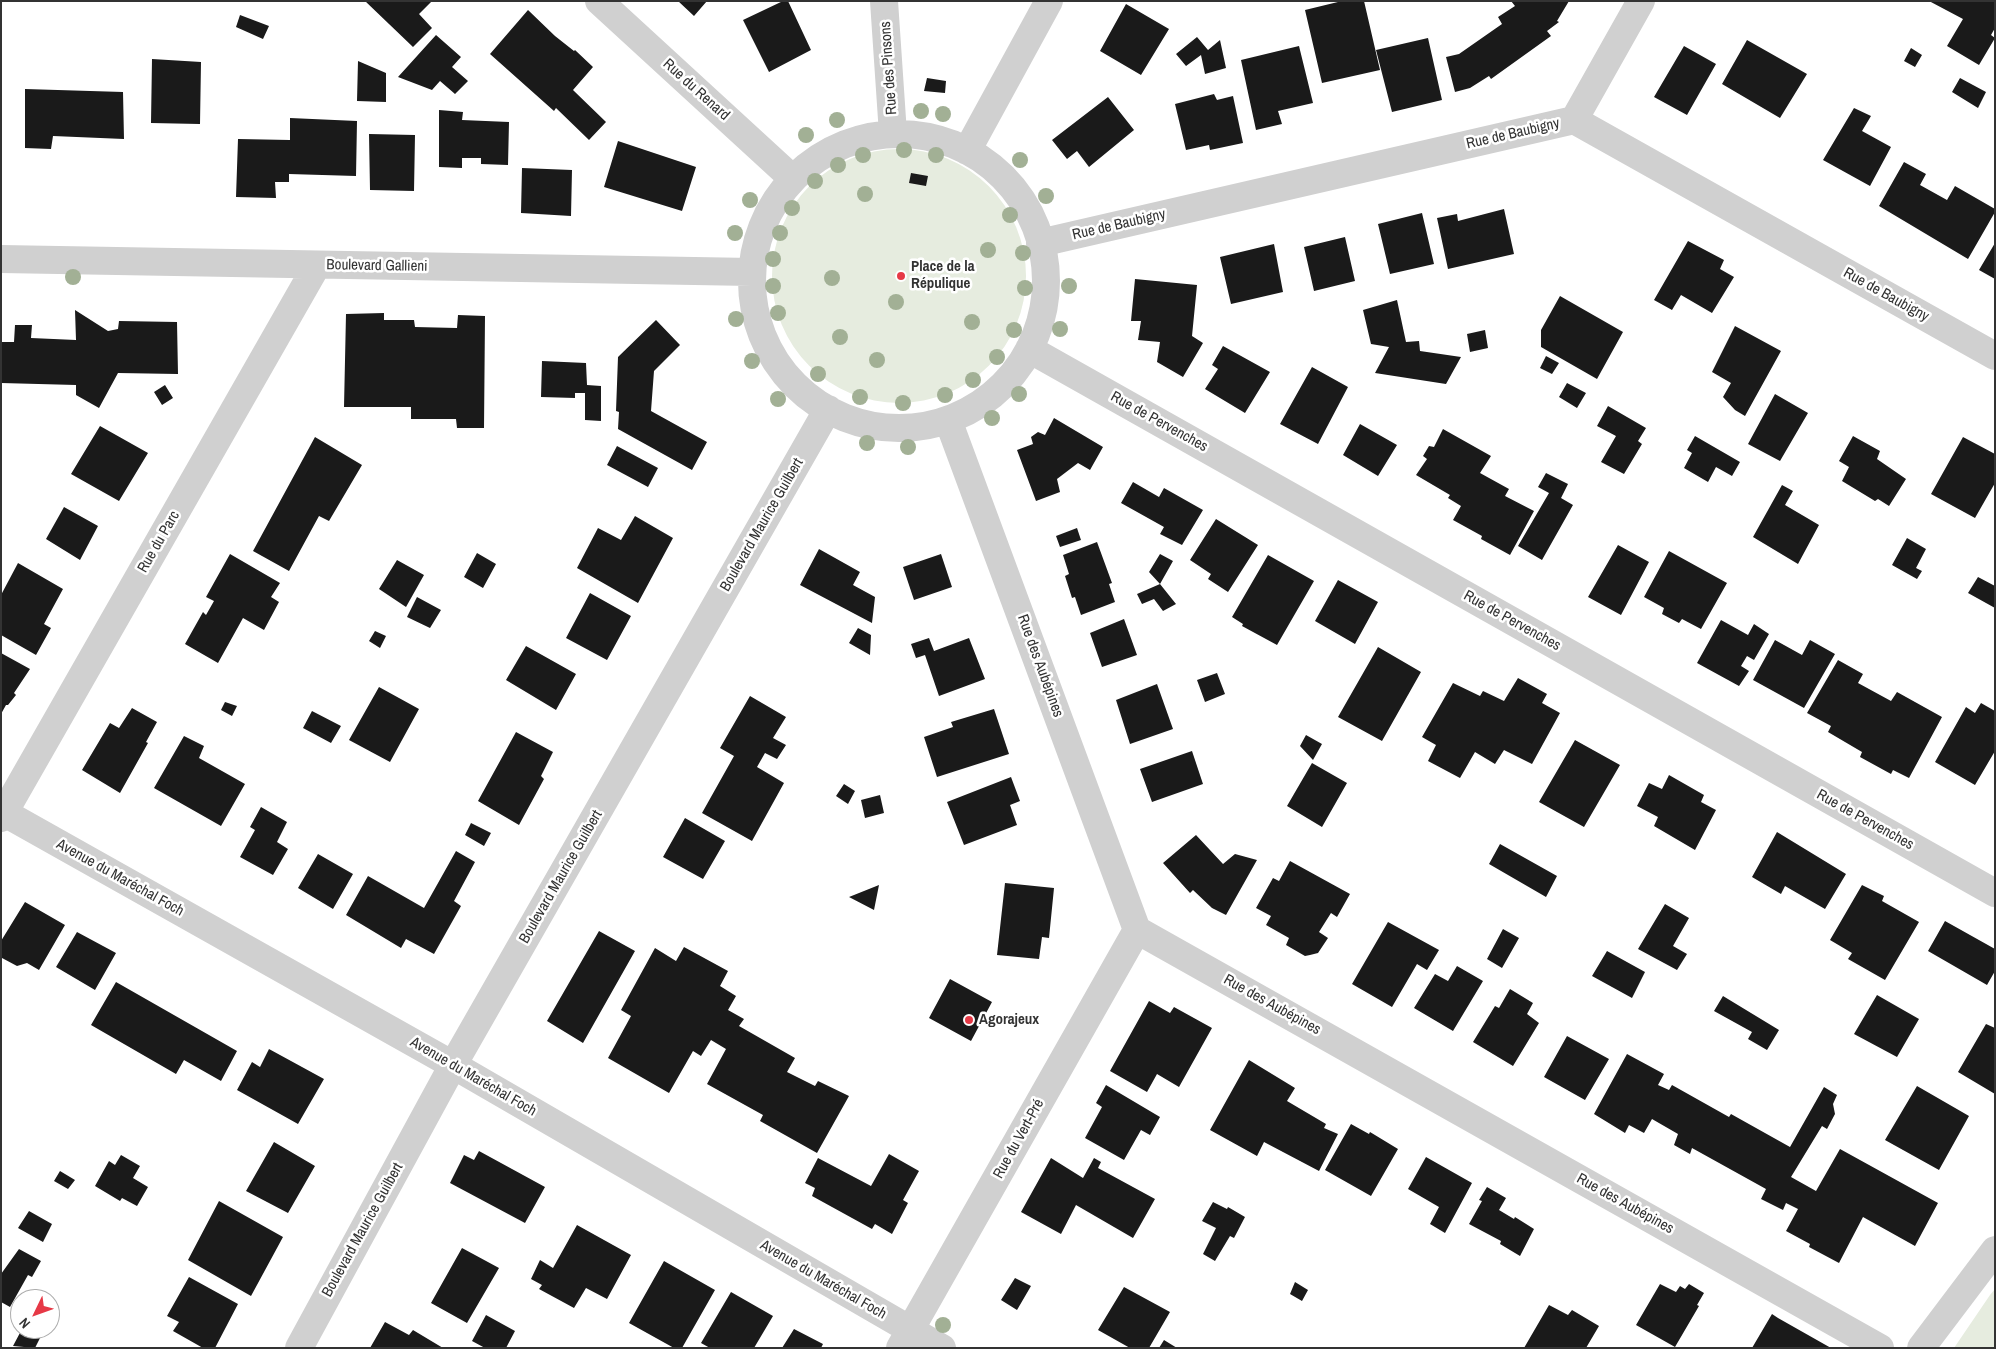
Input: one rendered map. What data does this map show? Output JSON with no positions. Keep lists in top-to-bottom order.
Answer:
{
  "streets": {
    "street": [
      "Rue des Pinsons",
      "Rue du Renard",
      "Rue de Baubigny",
      "Boulevard Gallieni",
      "Rue de Pervenches",
      "Boulevard Maurice Guilbert",
      "Rue du Parc",
      "Rue des Aubépines",
      "Avenue du Maréchal Foch",
      "Rue du Vert-Pré"
    ]
  },
  "crossings": [
    ["Boulevard Gallieni", "Rue du Parc"],
    ["Boulevard Maurice Guilbert", "Avenue du Maréchal Foch"],
    ["Rue du Parc", "Avenue du Maréchal Foch"],
    ["Rue des Aubépines", "Rue du Vert-Pré"],
    ["Avenue du Maréchal Foch", "Rue du Vert-Pré"]
  ],
  "places": ["Place de la Répulique", "Agorajeux"],
  "north": "bottom left"
}
